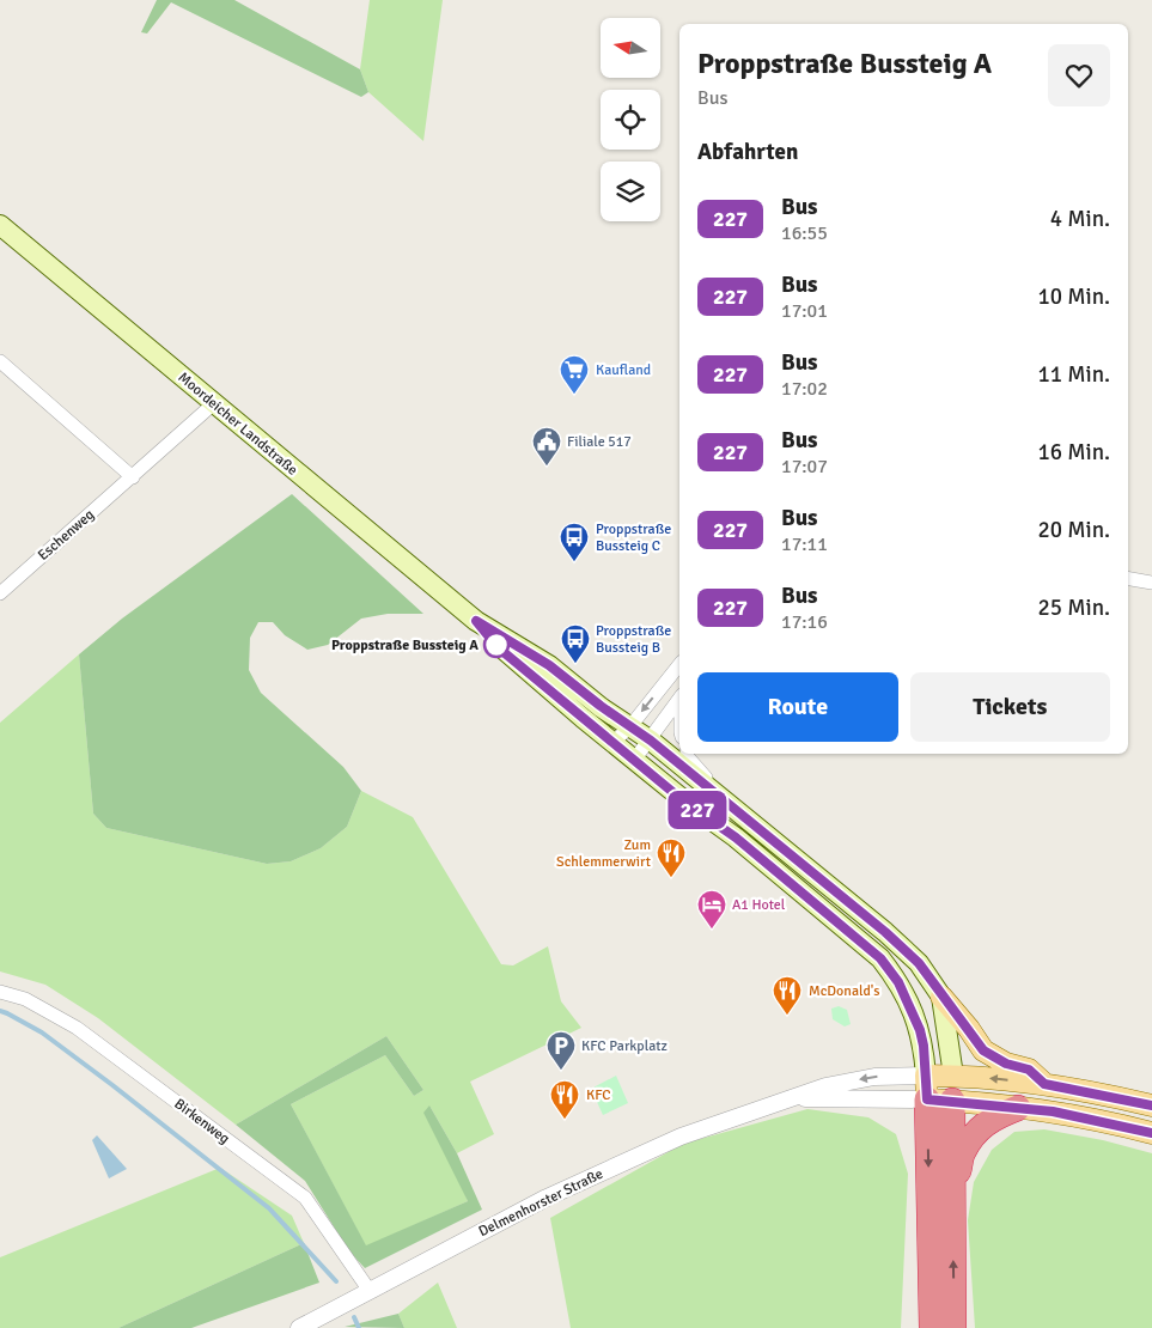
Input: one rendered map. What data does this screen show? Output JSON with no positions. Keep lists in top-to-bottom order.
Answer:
{
  "streets": {
    "main road": ["Moordeicher Landstraße", "Delmenhorster Straße"],
    "street": ["Eschenweg", "Birkenweg"]
  },
  "crossings": [
    ["Moordeicher Landstraße", "Eschenweg"],
    ["Moordeicher Landstraße", "Delmenhorster Straße"],
    ["Birkenweg", "Delmenhorster Straße"]
  ],
  "places": {
    "supermarket": ["Kaufland"],
    "public building": ["Filiale 517"],
    "bus stop": ["Proppstraße Bussteig C", "Proppstraße Bussteig B"],
    "other": ["Proppstraße Bussteig A"],
    "restaurant": ["Zum Schlemmerwirt", "McDonald's", "KFC"],
    "hotel": ["A1 Hotel"],
    "parking": ["KFC Parkplatz"]
  },
  "lines": ["bus line 227"],
  "north": "left",
  "page": {
    "on_map": "227",
    "heading": [
      ["Proppstraße Bussteig A", "Bus"],
      "Abfahrten"
    ],
    "list": [
      {
        "mark": "227",
        "name": "Bus",
        "note": "16:55",
        "value": "4 Min."
      },
      {
        "mark": "227",
        "name": "Bus",
        "note": "17:01",
        "value": "10 Min."
      },
      {
        "mark": "227",
        "name": "Bus",
        "note": "17:02",
        "value": "11 Min."
      },
      {
        "mark": "227",
        "name": "Bus",
        "note": "17:07",
        "value": "16 Min."
      },
      {
        "mark": "227",
        "name": "Bus",
        "note": "17:11",
        "value": "20 Min."
      },
      {
        "mark": "227",
        "name": "Bus",
        "note": "17:16",
        "value": "25 Min."
      }
    ],
    "buttons": ["Route", "Tickets"]
  }
}
